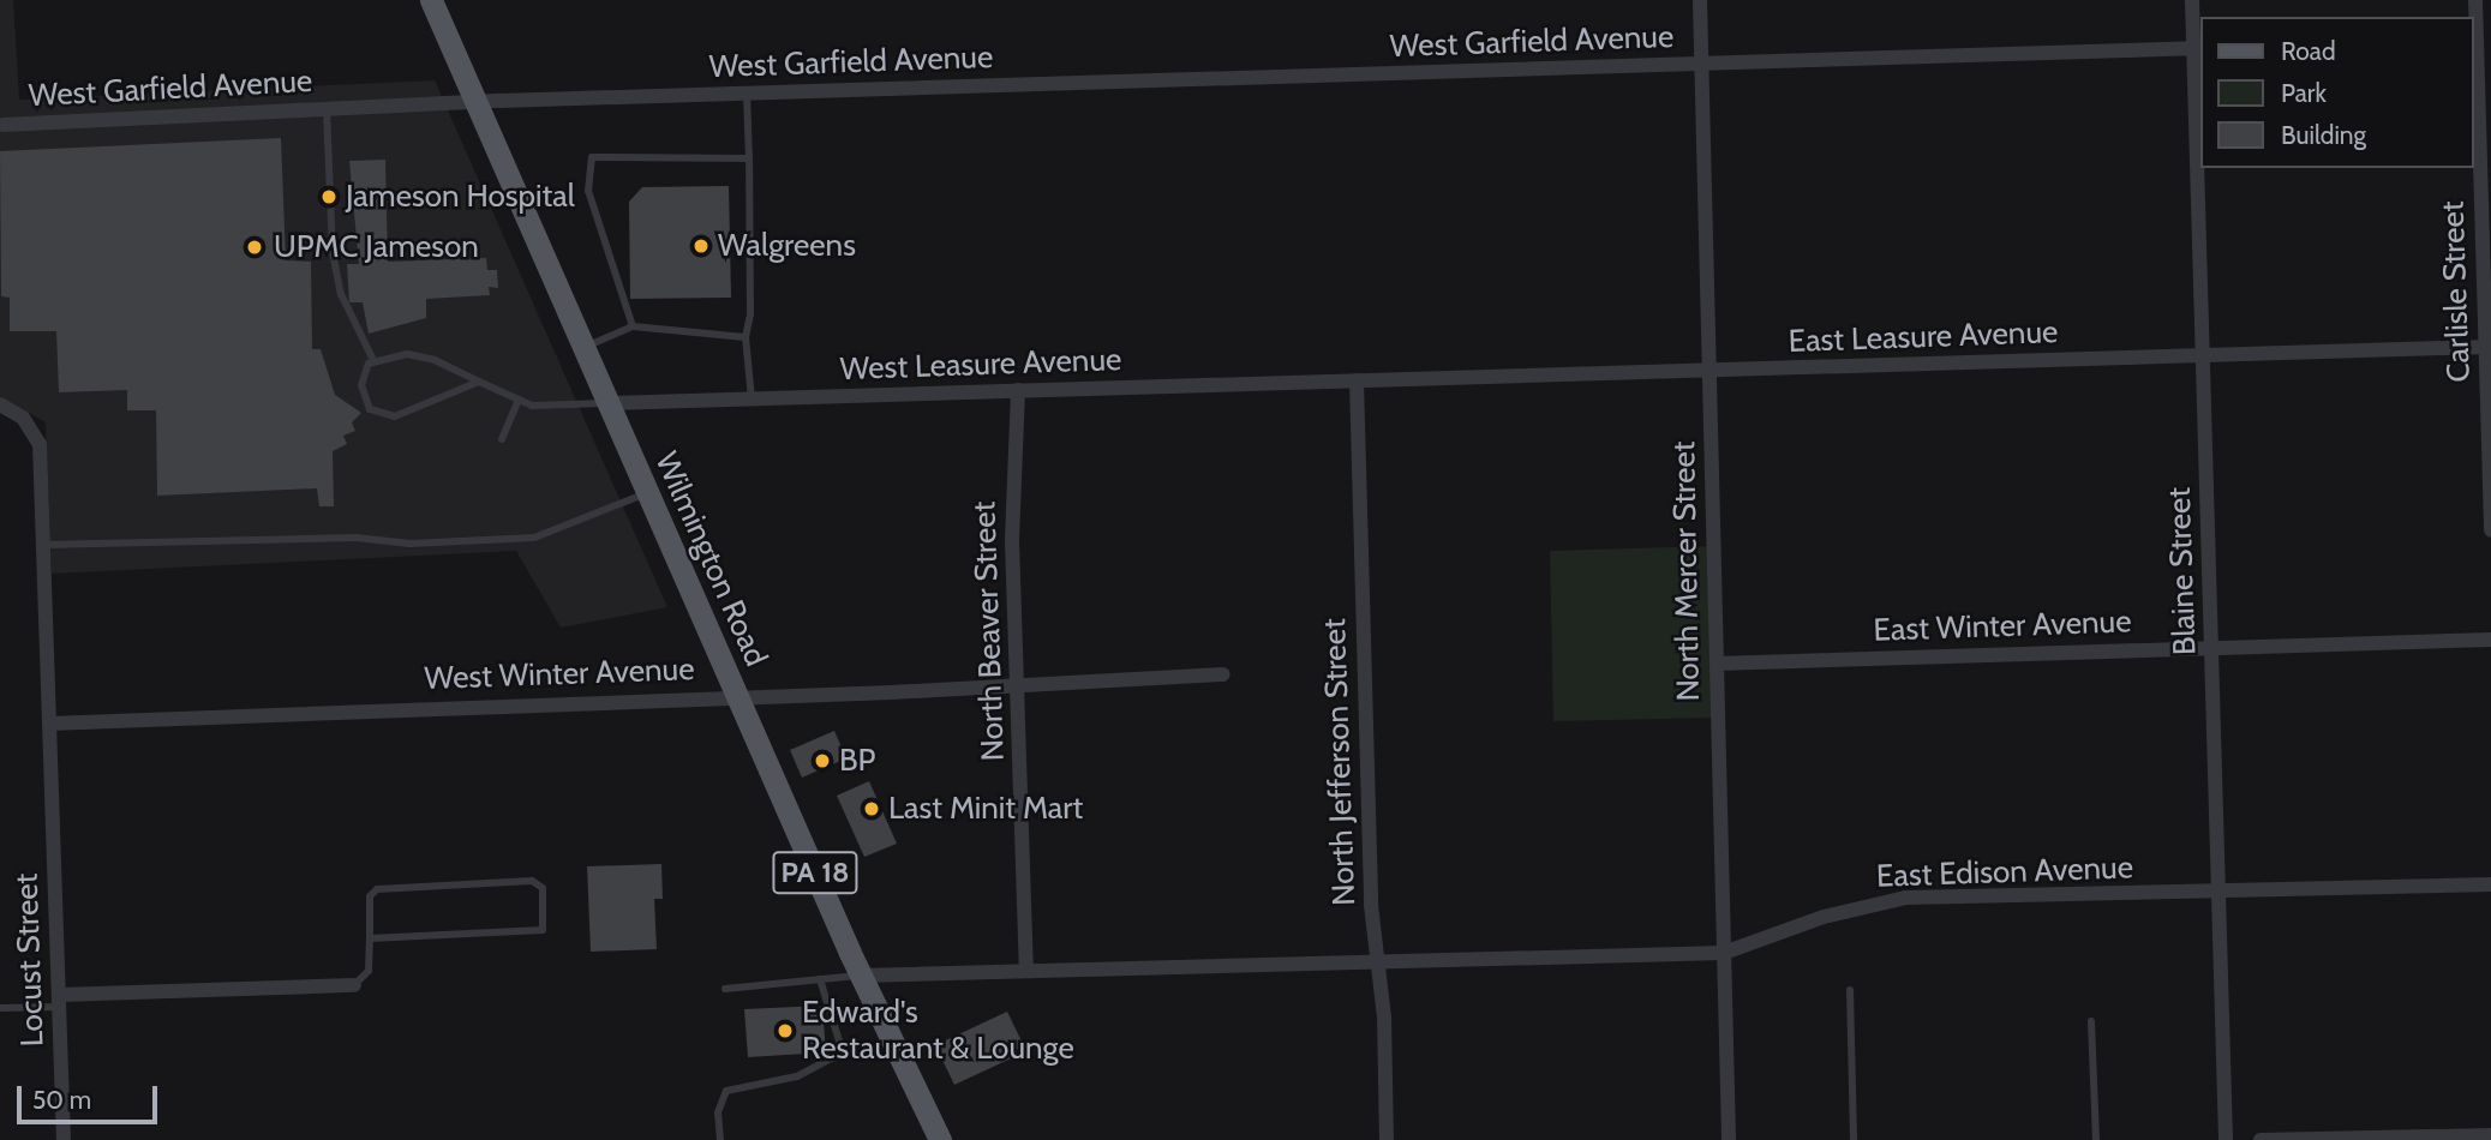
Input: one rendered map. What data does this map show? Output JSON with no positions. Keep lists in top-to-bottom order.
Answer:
{
  "streets": {
    "main road": ["Wilmington Road", "PA 18"],
    "street": [
      "West Garfield Avenue",
      "Carlisle Street",
      "East Leasure Avenue",
      "West Leasure Avenue",
      "North Mercer Street",
      "Blaine Street",
      "East Winter Avenue",
      "North Beaver Street",
      "West Winter Avenue",
      "North Jefferson Street",
      "East Edison Avenue",
      "Locust Street"
    ]
  },
  "crossings": [
    ["West Garfield Avenue", "Wilmington Road"],
    ["West Garfield Avenue", "North Mercer Street"],
    ["West Garfield Avenue", "Blaine Street"],
    ["Carlisle Street", "East Leasure Avenue"],
    ["East Leasure Avenue", "West Leasure Avenue"],
    ["East Leasure Avenue", "North Mercer Street"],
    ["East Leasure Avenue", "Blaine Street"],
    ["East Leasure Avenue", "North Jefferson Street"],
    ["West Leasure Avenue", "Wilmington Road"],
    ["West Leasure Avenue", "North Beaver Street"],
    ["West Leasure Avenue", "North Jefferson Street"],
    ["Wilmington Road", "West Winter Avenue"],
    ["Wilmington Road", "East Edison Avenue"],
    ["North Mercer Street", "East Winter Avenue"],
    ["North Mercer Street", "East Edison Avenue"],
    ["Blaine Street", "East Winter Avenue"],
    ["Blaine Street", "East Edison Avenue"],
    ["North Beaver Street", "West Winter Avenue"],
    ["North Beaver Street", "East Edison Avenue"],
    ["West Winter Avenue", "Locust Street"],
    ["North Jefferson Street", "East Edison Avenue"]
  ],
  "places": [
    "Jameson Hospital",
    "Walgreens",
    "UPMC Jameson",
    "BP",
    "Last Minit Mart",
    "Edward's Restaurant & Lounge"
  ],
  "legend": ["Road", "Park", "Building"],
  "scale_bar": "50 m"
}
